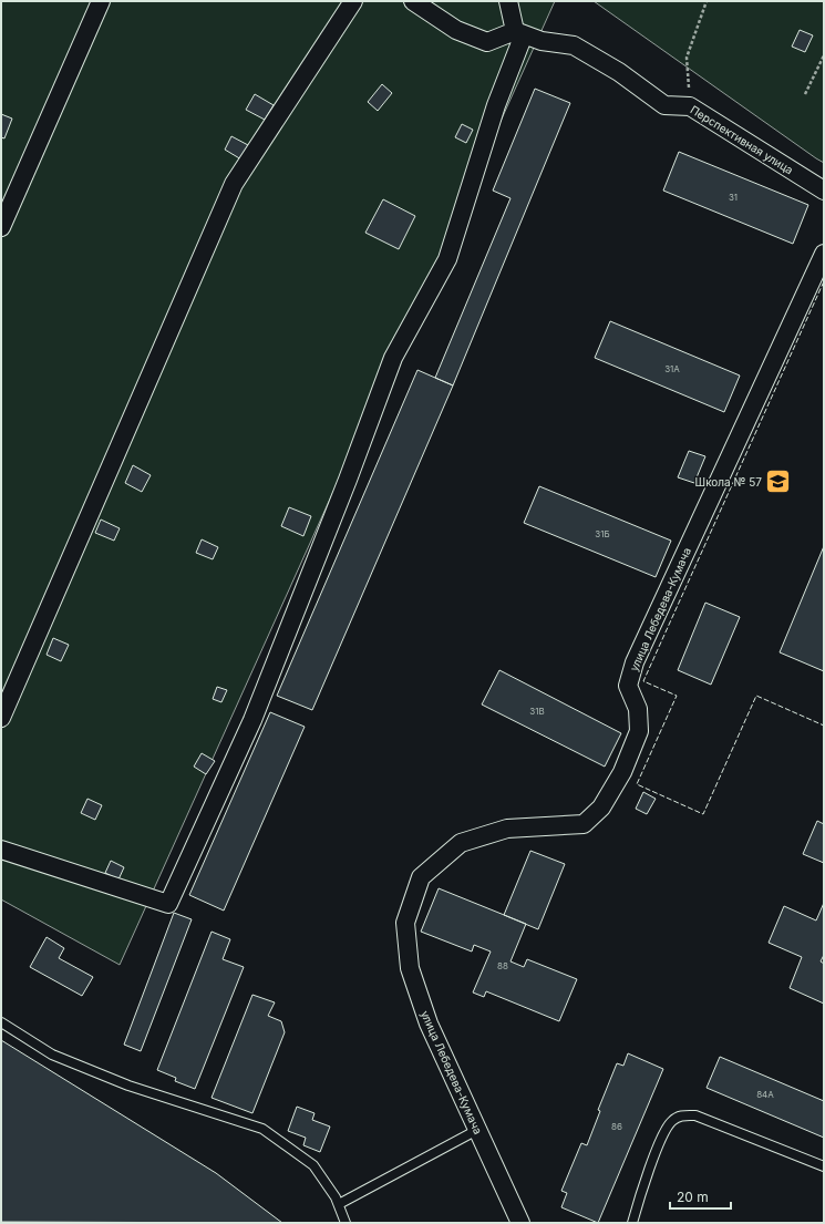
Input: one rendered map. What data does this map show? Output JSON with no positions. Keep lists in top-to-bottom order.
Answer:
{
  "streets": {
    "street": ["Перспективная улица", "улица Лебедева-Кумача"]
  },
  "places": {
    "school or university": ["Школа № 57"]
  },
  "house_numbers": [
    "31",
    "31А",
    "31Б",
    "31В",
    "88",
    "84А",
    "86"
  ],
  "scale_bar": "20 m"
}
